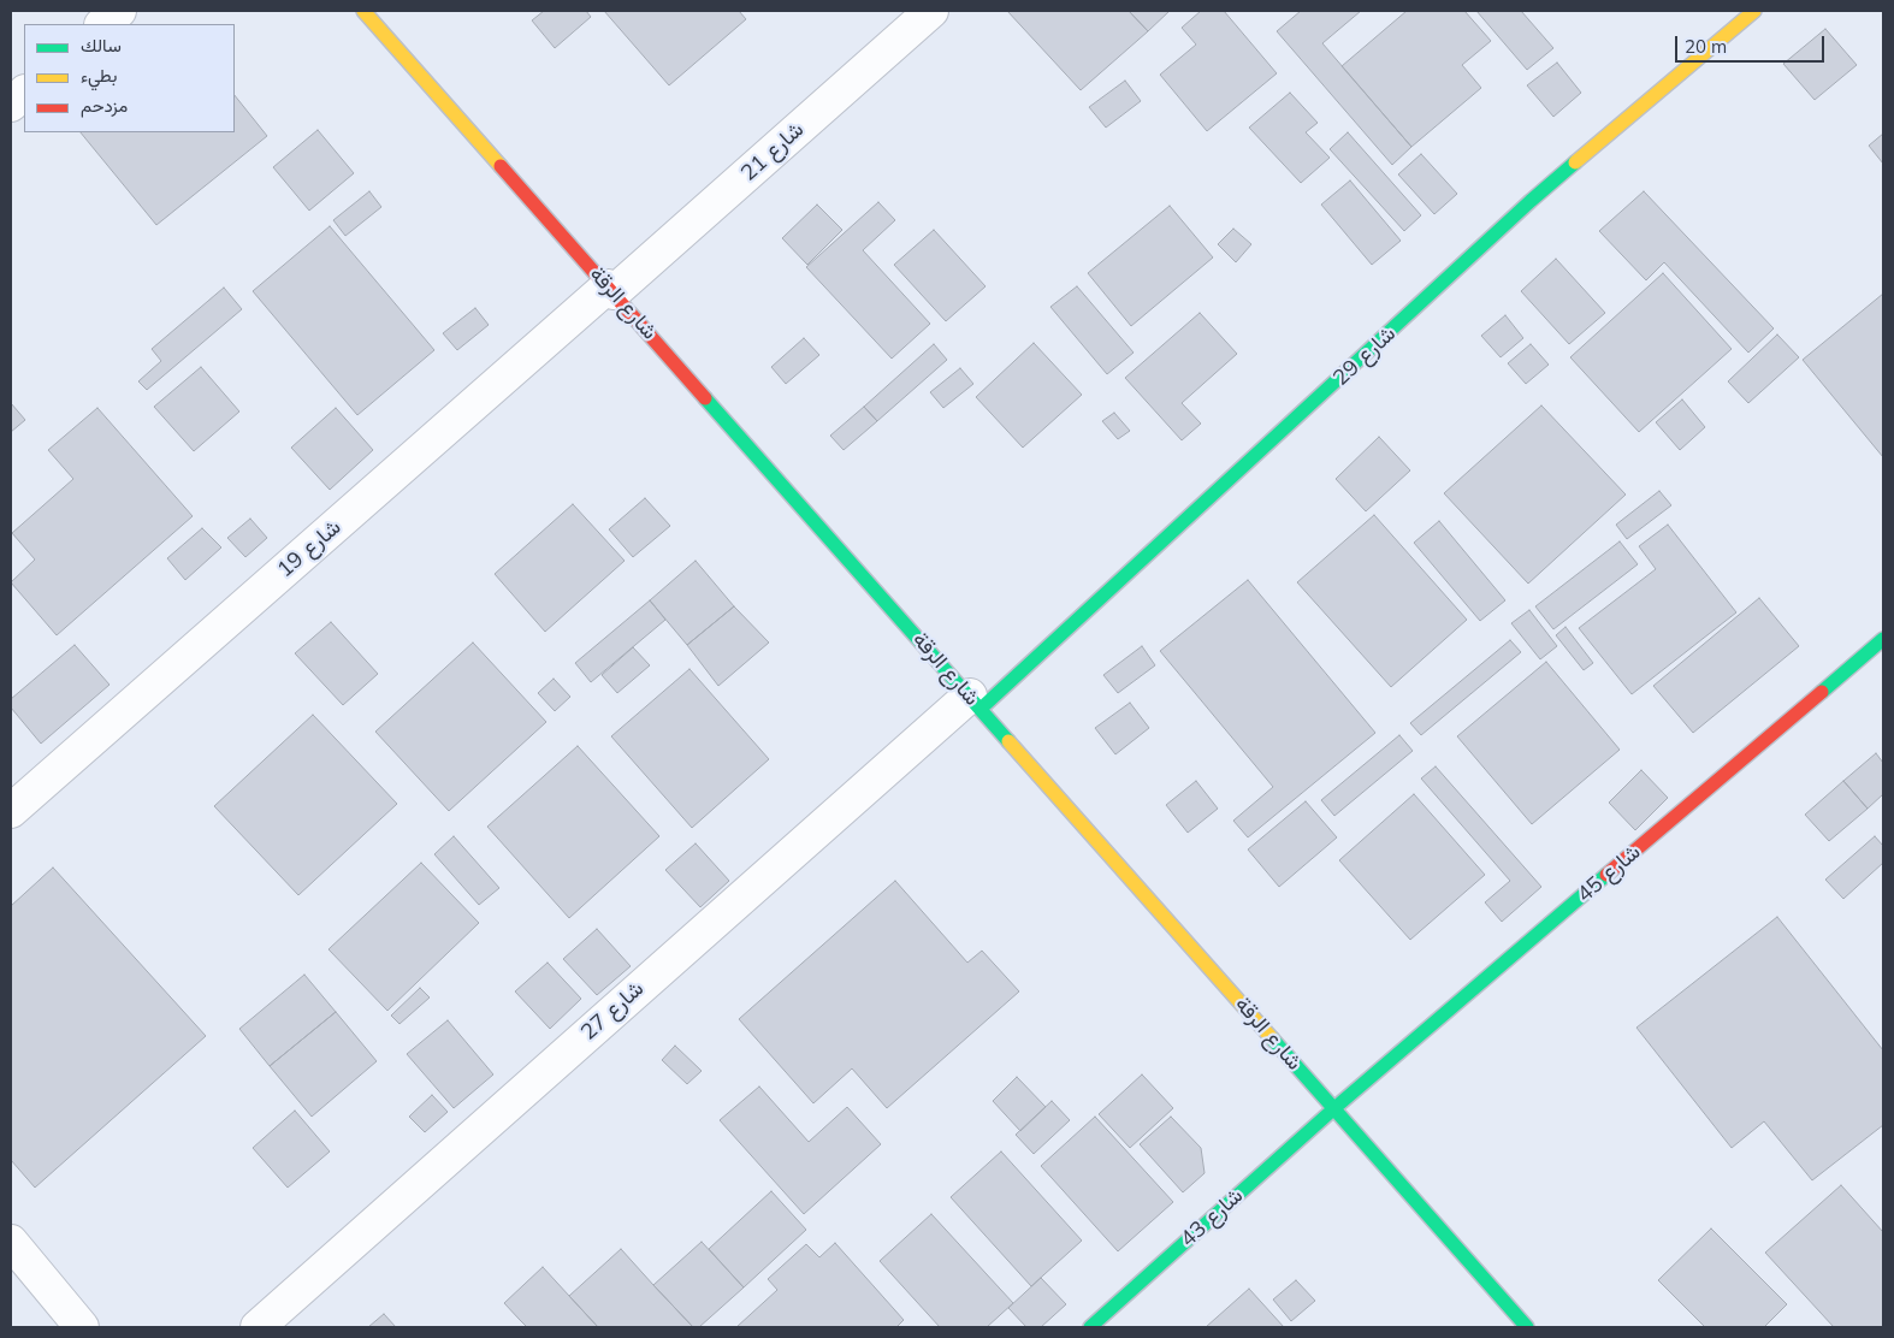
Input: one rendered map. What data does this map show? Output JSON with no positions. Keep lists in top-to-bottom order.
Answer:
{
  "streets": {
    "street": [
      "شارع 21",
      "شارع الرقة",
      "شارع 29",
      "شارع 19",
      "شارع 45",
      "شارع 27",
      "شارع 43"
    ]
  },
  "crossings": [
    ["شارع 21", "شارع الرقة"],
    ["شارع 21", "شارع 19"],
    ["شارع الرقة", "شارع 29"],
    ["شارع الرقة", "شارع 19"],
    ["شارع الرقة", "شارع 45"],
    ["شارع الرقة", "شارع 27"],
    ["شارع الرقة", "شارع 43"],
    ["شارع 29", "شارع 27"],
    ["شارع 45", "شارع 43"]
  ],
  "legend": ["سالك", "بطيء", "مزدحم"],
  "scale_bar": "20 m"
}
